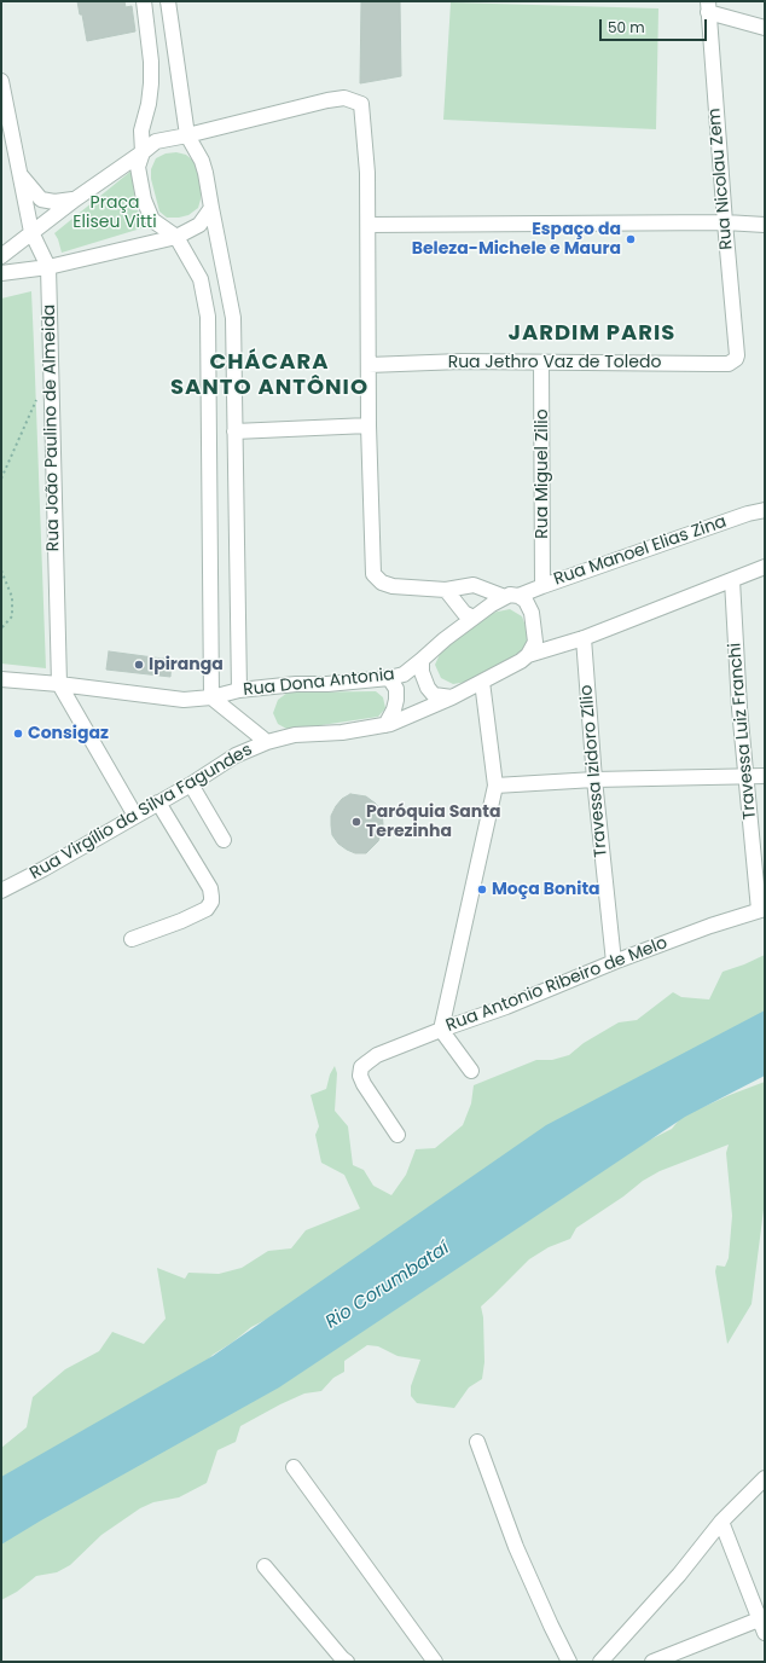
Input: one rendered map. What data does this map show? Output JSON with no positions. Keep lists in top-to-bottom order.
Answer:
{
  "streets": {
    "street": [
      "Rua Nicolau Zem",
      "Rua Jethro Vaz de Toledo",
      "Rua João Paulino de Almeida",
      "Rua Miguel Zilio",
      "Rua Manoel Elias Zina",
      "Rua Dona Antonia",
      "Travessa Luiz Franchi",
      "Travessa Izidoro Zílio",
      "Rua Virgílio da Silva Fagundes",
      "Rua Antonio Ribeiro de Melo"
    ]
  },
  "crossings": [
    ["Rua Nicolau Zem", "Rua Jethro Vaz de Toledo"],
    ["Rua Jethro Vaz de Toledo", "Rua Miguel Zilio"],
    ["Rua João Paulino de Almeida", "Rua Dona Antonia"],
    ["Rua Miguel Zilio", "Rua Manoel Elias Zina"],
    ["Rua Manoel Elias Zina", "Rua Dona Antonia"],
    ["Travessa Luiz Franchi", "Rua Antonio Ribeiro de Melo"],
    ["Travessa Izidoro Zílio", "Rua Antonio Ribeiro de Melo"]
  ],
  "districts": ["JARDIM PARIS", "CHÁCARA SANTO ANTÔNIO"],
  "water": ["Rio Corumbataí"],
  "parks": ["Praça Eliseu Vitti"],
  "places": [
    "Espaço da Beleza-Michele e Maura",
    "Ipiranga",
    "Consigaz",
    "Paróquia Santa Terezinha",
    "Moça Bonita"
  ],
  "scale_bar": "50 m"
}
